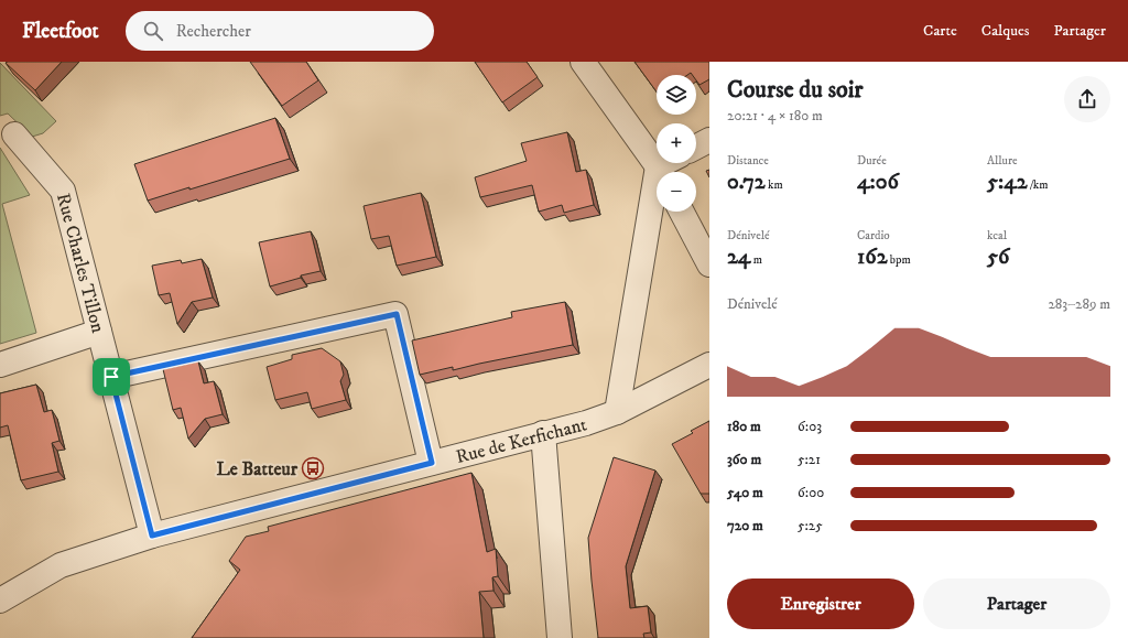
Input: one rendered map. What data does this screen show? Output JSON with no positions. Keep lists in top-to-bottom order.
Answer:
{
  "streets": {
    "street": ["Rue Charles Tillon", "Rue de Kerfichant"]
  },
  "crossings": [
    ["Rue Charles Tillon", "Rue de Kerfichant"]
  ],
  "places": {
    "bus stop": ["Le Batteur"]
  },
  "page": {
    "header": "Fleetfoot",
    "search": "Rechercher",
    "nav": ["Carte", "Calques", "Partager"],
    "heading": ["Course du soir", "20:21 · 4 × 180 m"],
    "map_buttons": ["+", "−"],
    "stats": [
      ["Distance", "0.72 km"],
      ["Durée", "4:06"],
      ["Allure", "5:42 /km"],
      ["Dénivelé", "24 m"],
      ["Cardio", "162 bpm"],
      ["kcal", "56"]
    ],
    "chart": ["Dénivelé", "283–289 m"],
    "list": [
      {
        "name": "180 m",
        "note": "6:03"
      },
      {
        "name": "360 m",
        "note": "5:21"
      },
      {
        "name": "540 m",
        "note": "6:00"
      },
      {
        "name": "720 m",
        "note": "5:25"
      }
    ],
    "buttons": ["Enregistrer", "Partager"]
  }
}
